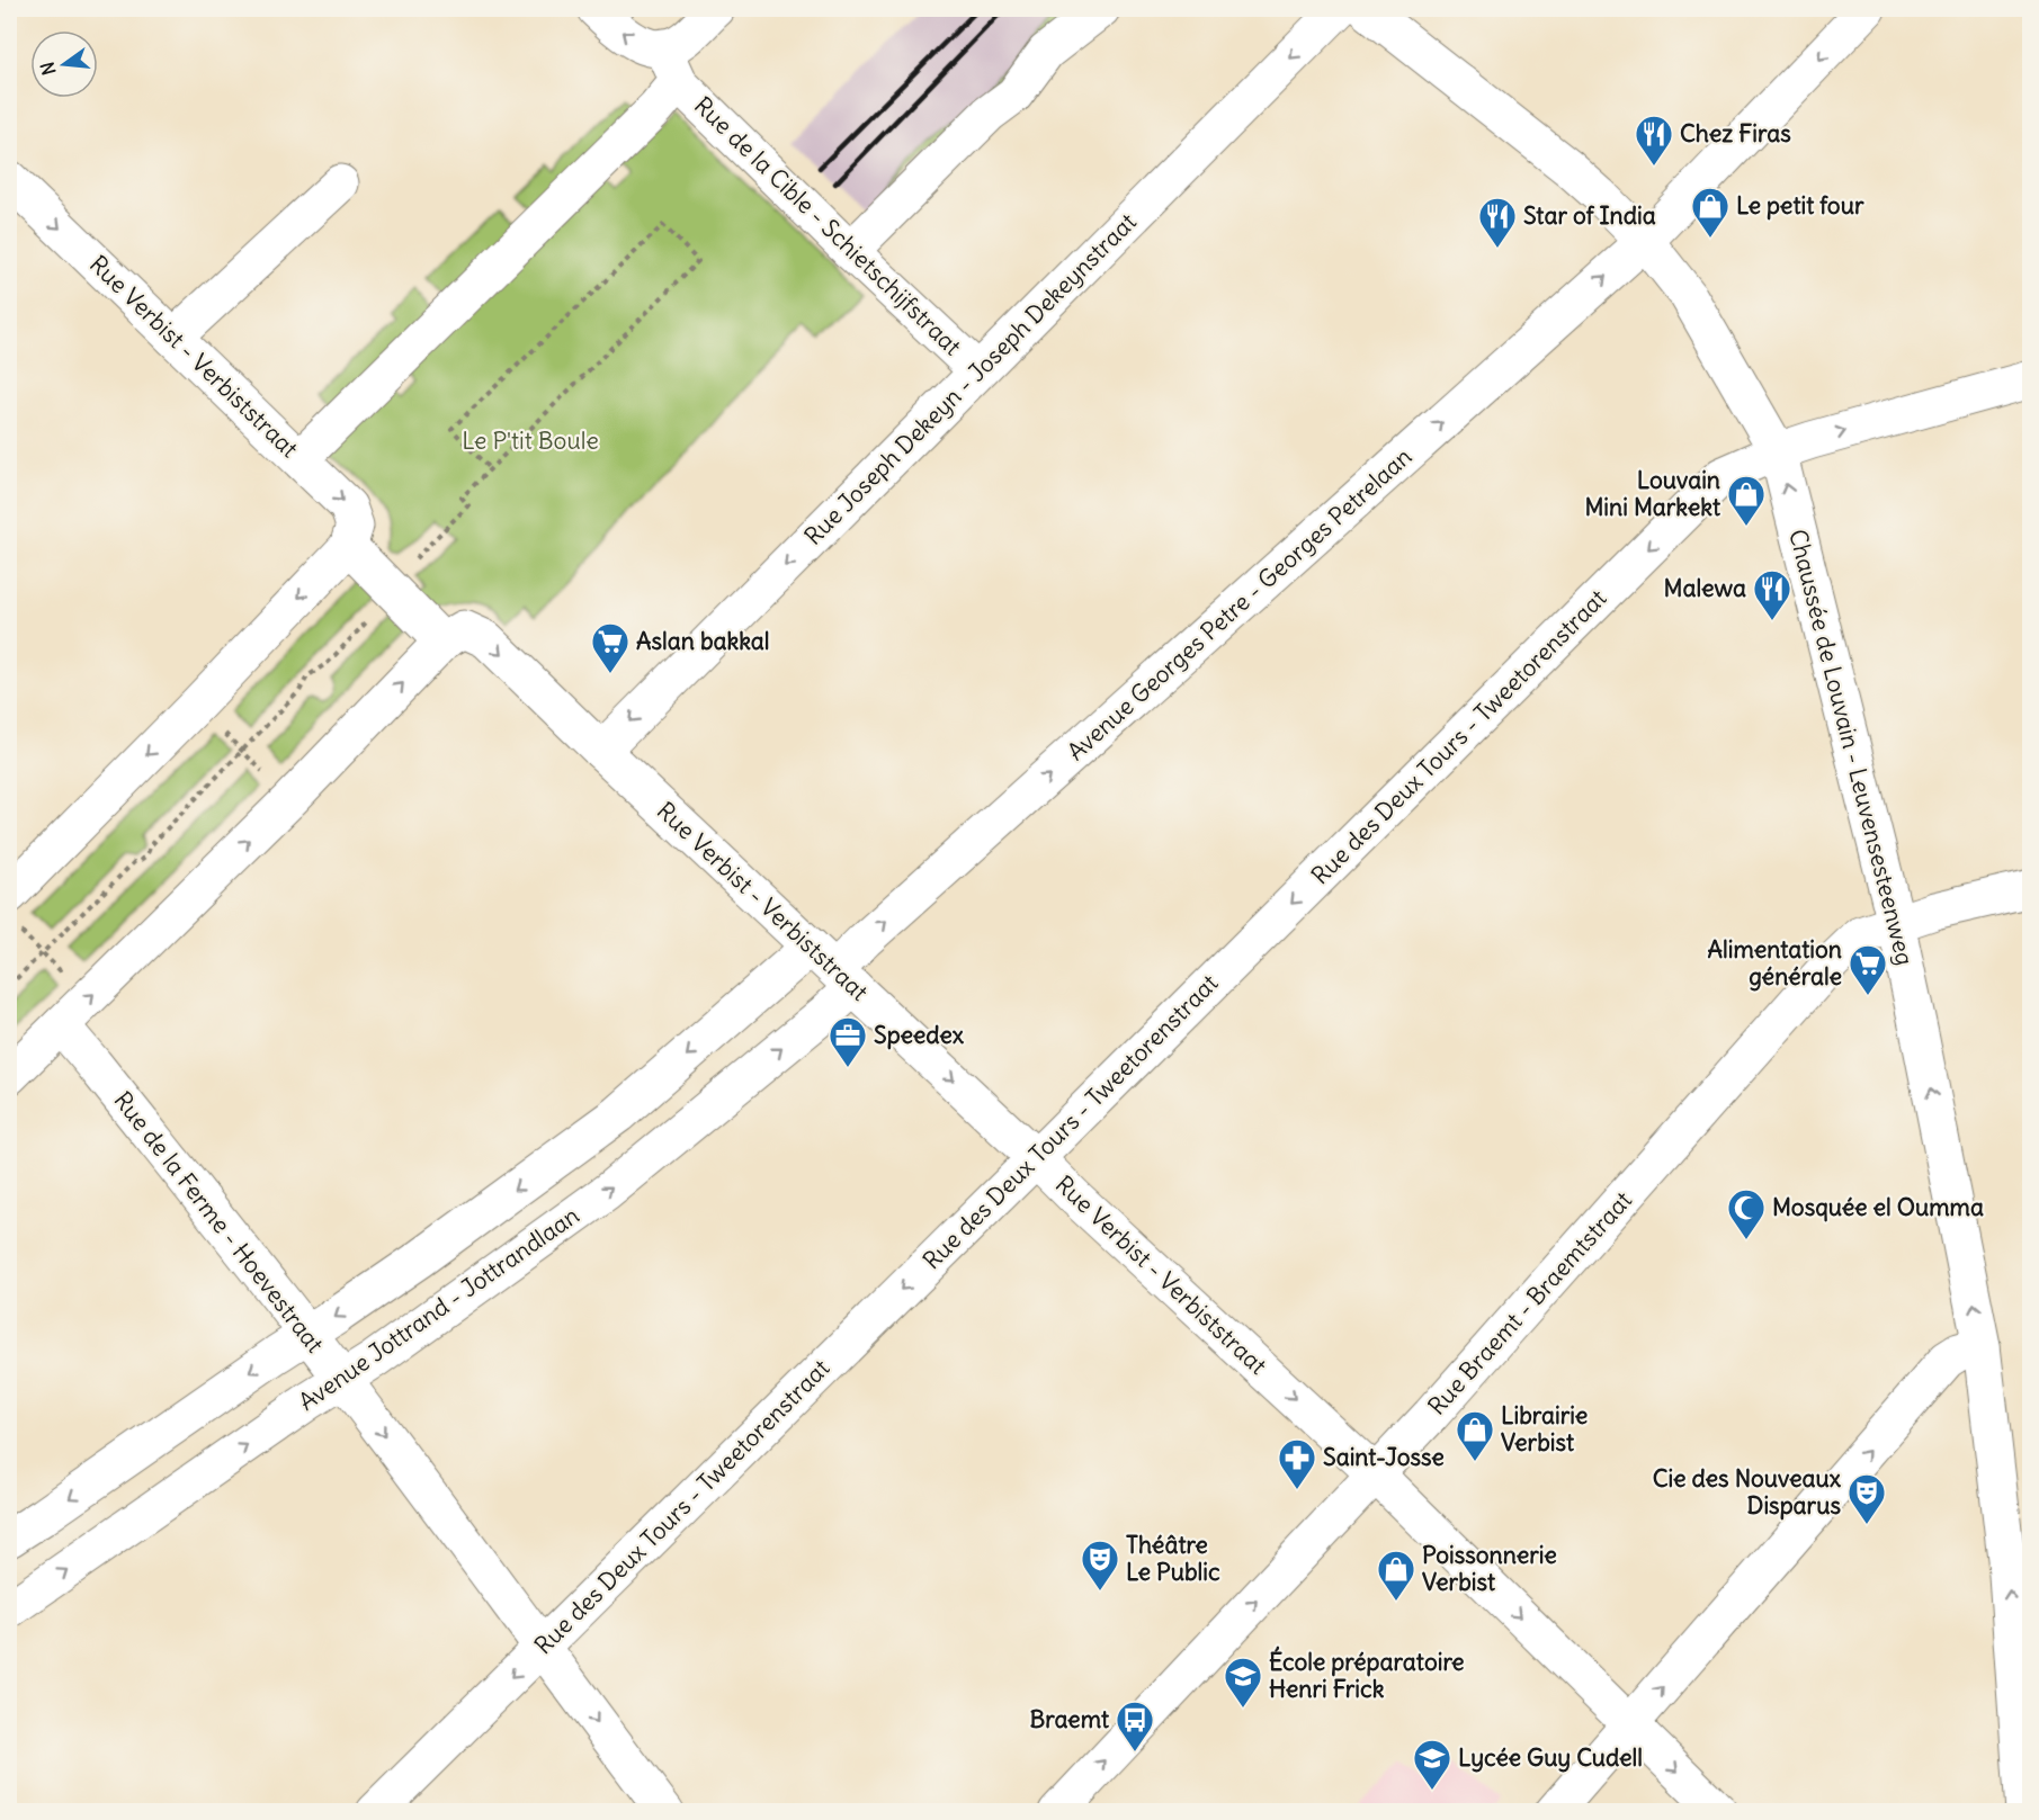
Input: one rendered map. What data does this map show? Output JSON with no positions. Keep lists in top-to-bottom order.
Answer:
{
  "streets": {
    "street": [
      "Rue de la Cible - Schietschijfstraat",
      "Rue Verbist - Verbiststraat",
      "Rue Joseph Dekeyn - Joseph Dekeynstraat",
      "Avenue Georges Petre - Georges Petrelaan",
      "Rue des Deux Tours - Tweetorenstraat",
      "Chaussée de Louvain - Leuvensesteenweg",
      "Rue de la Ferme - Hoevestraat",
      "Rue Braemt - Braemtstraat",
      "Avenue Jottrand - Jottrandlaan"
    ]
  },
  "crossings": [
    ["Rue de la Cible - Schietschijfstraat", "Rue Joseph Dekeyn - Joseph Dekeynstraat"],
    ["Rue Verbist - Verbiststraat", "Rue Joseph Dekeyn - Joseph Dekeynstraat"],
    ["Rue Verbist - Verbiststraat", "Avenue Georges Petre - Georges Petrelaan"],
    ["Rue Verbist - Verbiststraat", "Rue des Deux Tours - Tweetorenstraat"],
    ["Rue Verbist - Verbiststraat", "Rue Braemt - Braemtstraat"],
    ["Rue Verbist - Verbiststraat", "Avenue Jottrand - Jottrandlaan"],
    ["Avenue Georges Petre - Georges Petrelaan", "Chaussée de Louvain - Leuvensesteenweg"],
    ["Avenue Georges Petre - Georges Petrelaan", "Avenue Jottrand - Jottrandlaan"],
    ["Rue des Deux Tours - Tweetorenstraat", "Chaussée de Louvain - Leuvensesteenweg"],
    ["Rue des Deux Tours - Tweetorenstraat", "Rue de la Ferme - Hoevestraat"],
    ["Chaussée de Louvain - Leuvensesteenweg", "Rue Braemt - Braemtstraat"],
    ["Rue de la Ferme - Hoevestraat", "Avenue Jottrand - Jottrandlaan"]
  ],
  "one_way": ["Rue Verbist - Verbiststraat", "Chaussée de Louvain - Leuvensesteenweg", "Rue de la Ferme - Hoevestraat"],
  "parks": ["Le P'tit Boule"],
  "places": {
    "restaurant": ["Chez Firas", "Star of India", "Malewa"],
    "shop": [
      "Le petit four",
      "Louvain Mini Markekt",
      "Librairie Verbist",
      "Poissonnerie Verbist"
    ],
    "supermarket": ["Aslan bakkal", "Alimentation générale"],
    "office": ["Speedex"],
    "mosque": ["Mosquée el Oumma"],
    "pharmacy": ["Saint-Josse"],
    "theatre": ["Cie des Nouveaux Disparus", "Théâtre Le Public"],
    "school or university": ["École préparatoire Henri Frick", "Lycée Guy Cudell"],
    "bus stop": ["Braemt"]
  },
  "north": "left"
}
